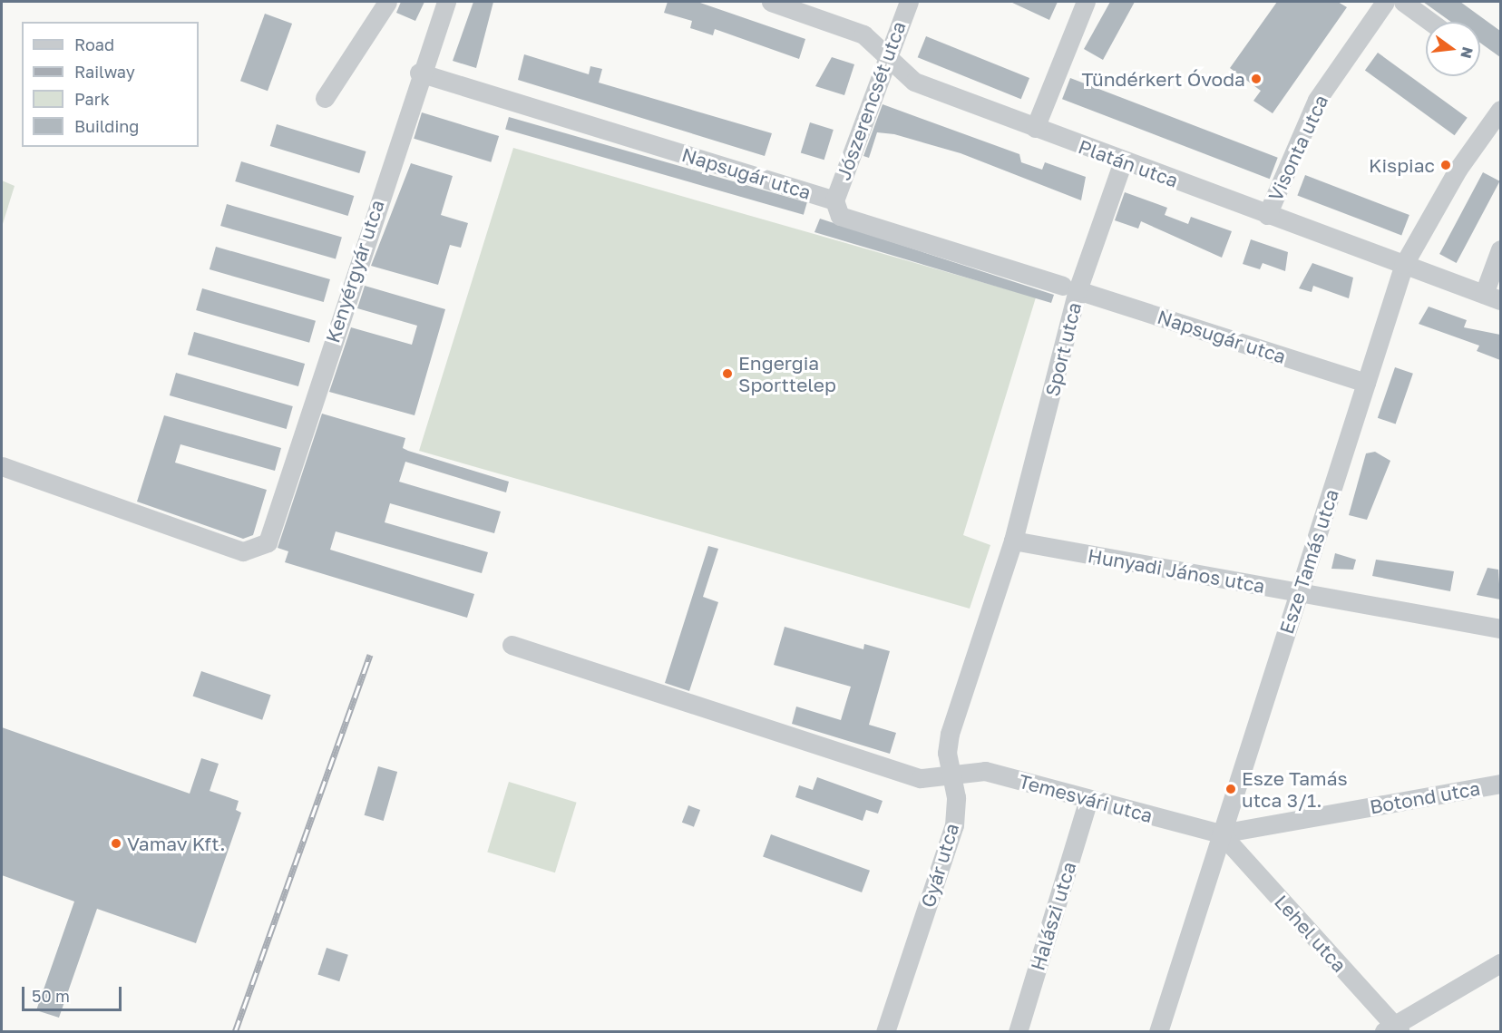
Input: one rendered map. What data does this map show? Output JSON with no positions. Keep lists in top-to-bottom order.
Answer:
{
  "streets": {
    "street": [
      "Jószerencsét utca",
      "Visonta utca",
      "Platán utca",
      "Napsugár utca",
      "Kenyérgyár utca",
      "Sport utca",
      "Esze Tamás utca",
      "Hunyadi János utca",
      "Botond utca",
      "Temesvári utca",
      "Gyár utca",
      "Halászi utca",
      "Lehel utca"
    ]
  },
  "crossings": [
    ["Jószerencsét utca", "Platán utca"],
    ["Jószerencsét utca", "Napsugár utca"],
    ["Visonta utca", "Platán utca"],
    ["Platán utca", "Sport utca"],
    ["Platán utca", "Esze Tamás utca"],
    ["Napsugár utca", "Kenyérgyár utca"],
    ["Napsugár utca", "Sport utca"],
    ["Napsugár utca", "Esze Tamás utca"],
    ["Sport utca", "Hunyadi János utca"],
    ["Sport utca", "Gyár utca"],
    ["Esze Tamás utca", "Hunyadi János utca"],
    ["Esze Tamás utca", "Botond utca"],
    ["Esze Tamás utca", "Temesvári utca"],
    ["Esze Tamás utca", "Lehel utca"],
    ["Hunyadi János utca", "Gyár utca"],
    ["Botond utca", "Temesvári utca"],
    ["Botond utca", "Lehel utca"],
    ["Temesvári utca", "Gyár utca"],
    ["Temesvári utca", "Halászi utca"],
    ["Temesvári utca", "Lehel utca"]
  ],
  "places": [
    "Tündérkert Óvoda",
    "Kispiac",
    "Engergia Sporttelep",
    "Esze Tamás utca 3/1.",
    "Vamav Kft."
  ],
  "legend": [
    "Road",
    "Railway",
    "Park",
    "Building"
  ],
  "scale_bar": "50 m",
  "north": "right"
}
